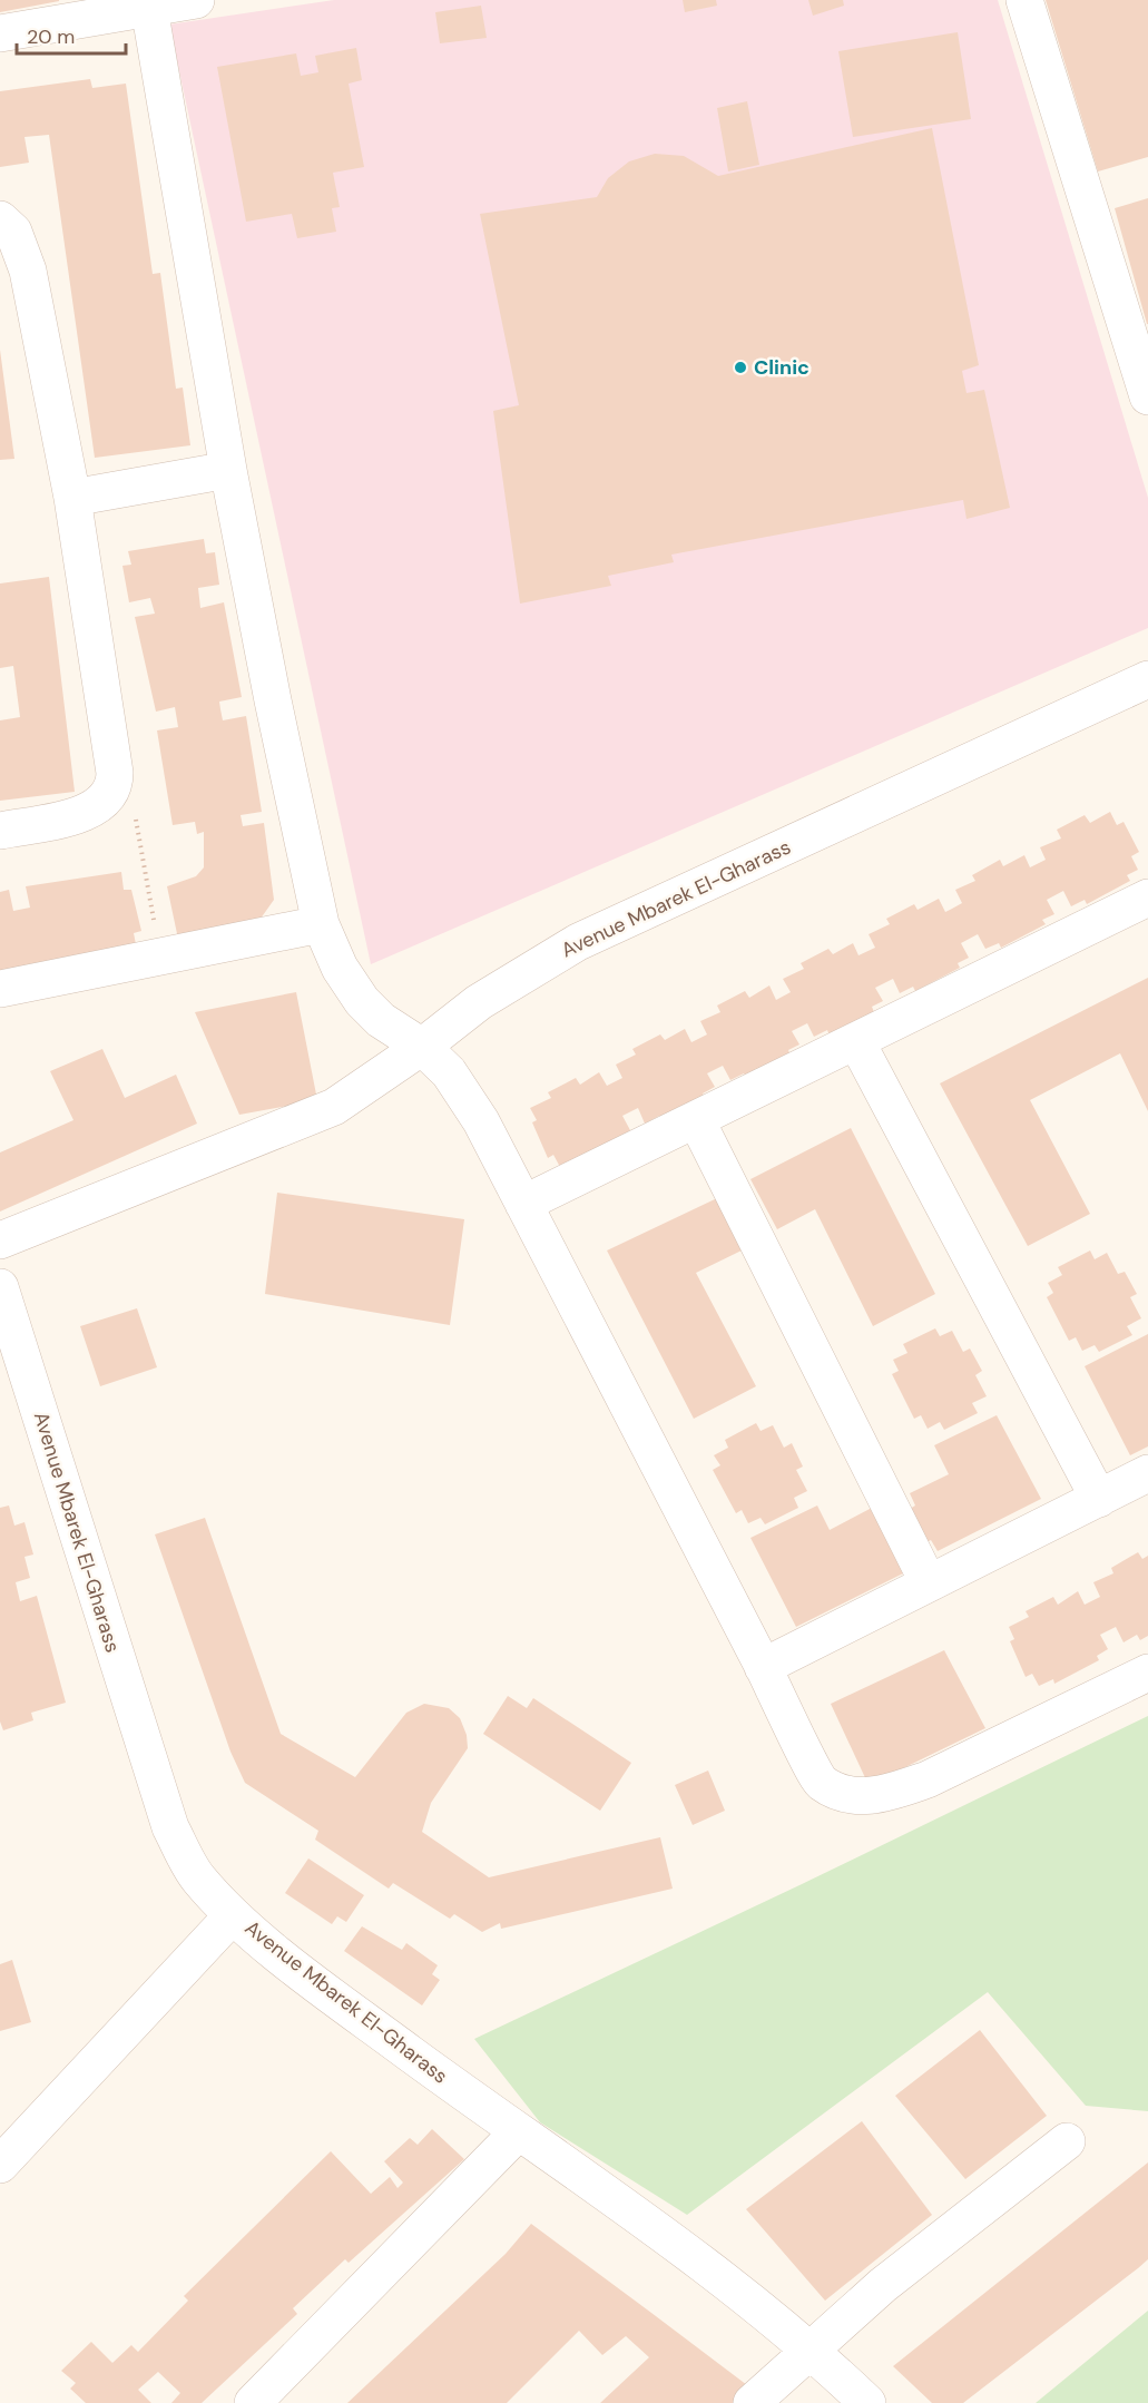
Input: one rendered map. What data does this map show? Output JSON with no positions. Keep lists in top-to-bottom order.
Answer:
{
  "streets": {
    "street": ["Avenue Mbarek El-Gharass"]
  },
  "places": ["Clinic"],
  "scale_bar": "20 m"
}
